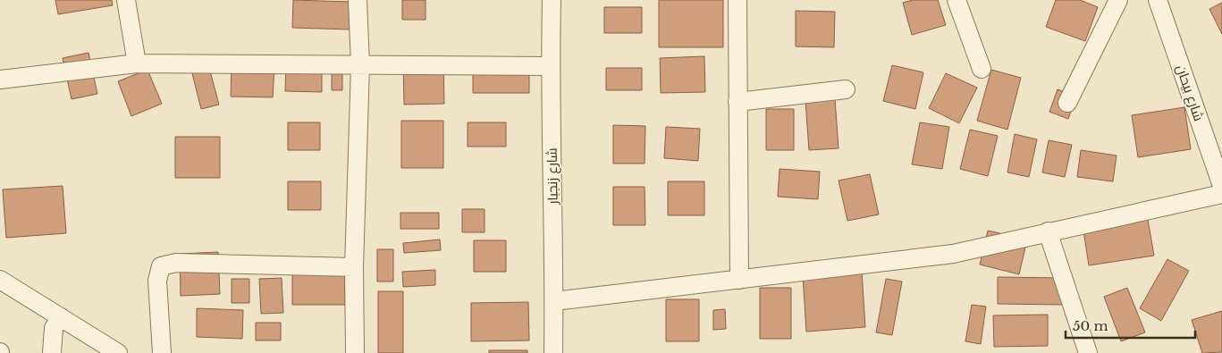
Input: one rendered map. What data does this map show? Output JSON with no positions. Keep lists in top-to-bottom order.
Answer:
{
  "streets": {
    "street": ["شارع بيحان", "شارع زنجبار"]
  },
  "scale_bar": "50 m"
}
